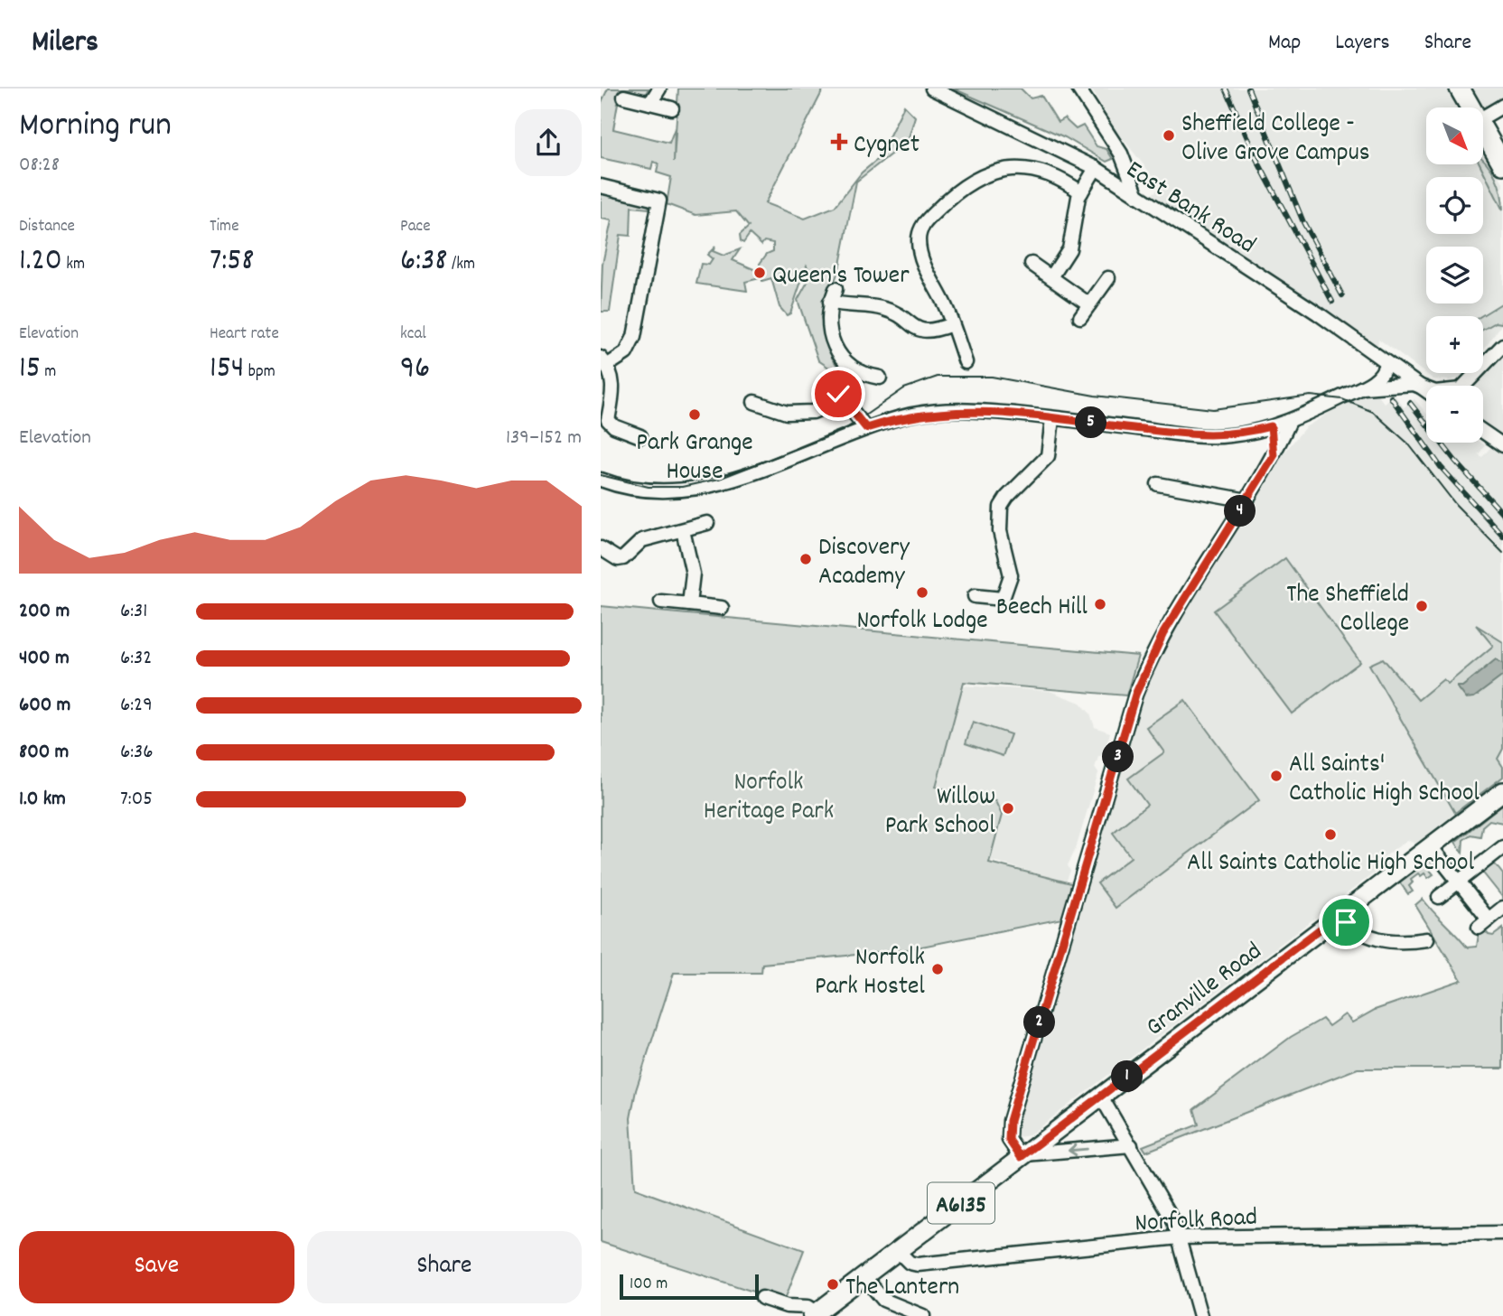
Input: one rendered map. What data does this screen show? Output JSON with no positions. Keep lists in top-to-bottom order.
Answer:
{
  "streets": {
    "main road": ["Granville Road", "A6135"],
    "street": ["East Bank Road", "Norfolk Road"]
  },
  "crossings": [
    ["Granville Road", "Norfolk Road"]
  ],
  "parks": ["Norfolk Heritage Park"],
  "places": {
    "other": [
      "Sheffield College - Olive Grove Campus",
      "Queen's Tower",
      "Park Grange House",
      "Discovery Academy",
      "Norfolk Lodge",
      "Beech Hill",
      "The Sheffield College",
      "All Saints' Catholic High School",
      "Willow Park School",
      "All Saints Catholic High School",
      "Norfolk Park Hostel",
      "The Lantern"
    ],
    "health": ["Cygnet"]
  },
  "scale_bar": "100 m",
  "north": "bottom right",
  "page": {
    "header": "Milers",
    "nav": ["Map", "Layers", "Share"],
    "heading": ["Morning run", "08:28"],
    "map_buttons": ["+", "−"],
    "stats": [
      ["Distance", "1.20 km"],
      ["Time", "7:58"],
      ["Pace", "6:38 /km"],
      ["Elevation", "15 m"],
      ["Heart rate", "154 bpm"],
      ["kcal", "96"]
    ],
    "pins": [
      "5",
      "4",
      "3",
      "2",
      "1"
    ],
    "chart": ["Elevation", "139–152 m"],
    "list": [
      {
        "name": "200 m",
        "note": "6:31"
      },
      {
        "name": "400 m",
        "note": "6:32"
      },
      {
        "name": "600 m",
        "note": "6:29"
      },
      {
        "name": "800 m",
        "note": "6:36"
      },
      {
        "name": "1.0 km",
        "note": "7:05"
      }
    ],
    "buttons": ["Save", "Share"],
    "scale": "100 m"
  }
}
